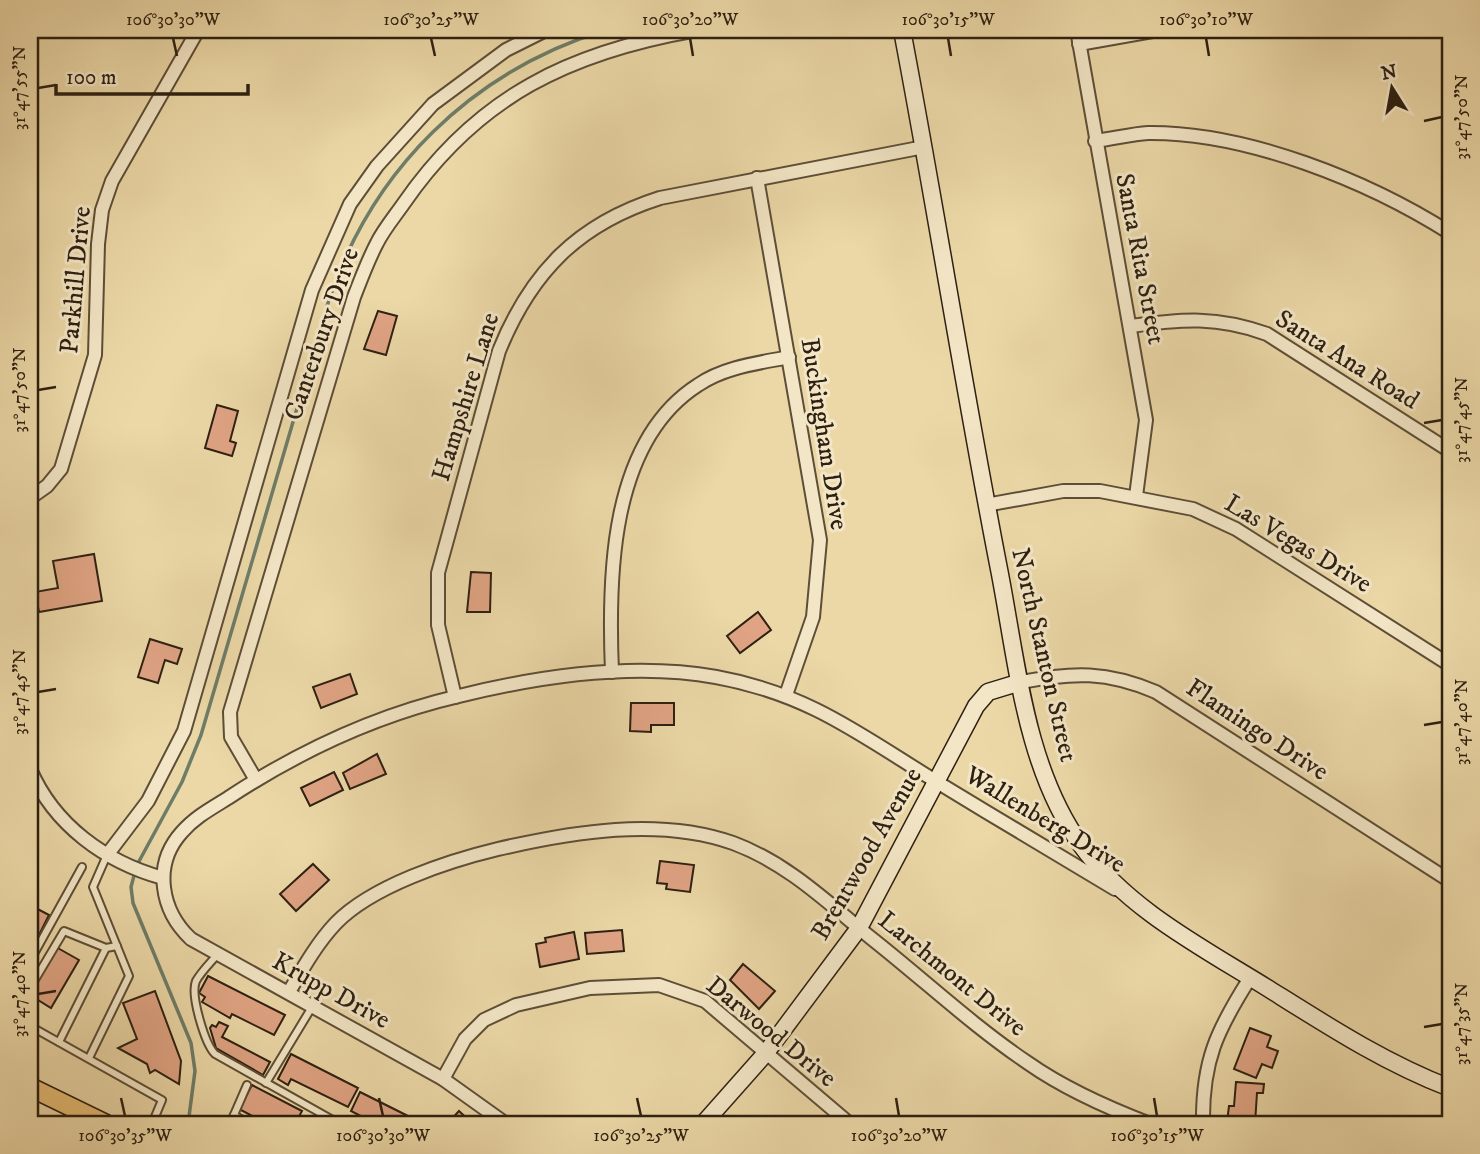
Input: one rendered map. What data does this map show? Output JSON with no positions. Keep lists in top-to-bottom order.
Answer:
{
  "streets": {
    "street": [
      "Santa Rita Street",
      "Parkhill Drive",
      "Canterbury Drive",
      "Santa Ana Road",
      "Hampshire Lane",
      "Buckingham Drive",
      "Las Vegas Drive",
      "North Stanton Street",
      "Flamingo Drive",
      "Wallenberg Drive",
      "Brentwood Avenue",
      "Larchmont Drive",
      "Krupp Drive",
      "Darwood Drive"
    ]
  },
  "crossings": [
    ["Santa Rita Street", "Santa Ana Road"],
    ["Santa Rita Street", "Las Vegas Drive"],
    ["Canterbury Drive", "Wallenberg Drive"],
    ["Hampshire Lane", "Buckingham Drive"],
    ["Hampshire Lane", "North Stanton Street"],
    ["Hampshire Lane", "Wallenberg Drive"],
    ["Buckingham Drive", "Wallenberg Drive"],
    ["Las Vegas Drive", "North Stanton Street"],
    ["North Stanton Street", "Flamingo Drive"],
    ["North Stanton Street", "Wallenberg Drive"],
    ["North Stanton Street", "Brentwood Avenue"],
    ["Flamingo Drive", "Brentwood Avenue"],
    ["Wallenberg Drive", "Brentwood Avenue"],
    ["Wallenberg Drive", "Krupp Drive"],
    ["Brentwood Avenue", "Larchmont Drive"],
    ["Brentwood Avenue", "Darwood Drive"],
    ["Larchmont Drive", "Krupp Drive"],
    ["Krupp Drive", "Darwood Drive"]
  ],
  "scale_bar": "100 m",
  "north": "top",
  "coordinates": [
    "106°30'30\"W",
    "106°30'25\"W",
    "106°30'20\"W",
    "106°30'15\"W",
    "106°30'10\"W",
    "31°47'55\"N",
    "31°47'50\"N",
    "31°47'45\"N",
    "31°47'40\"N",
    "31°47'35\"N",
    "106°30'35\"W"
  ]
}
